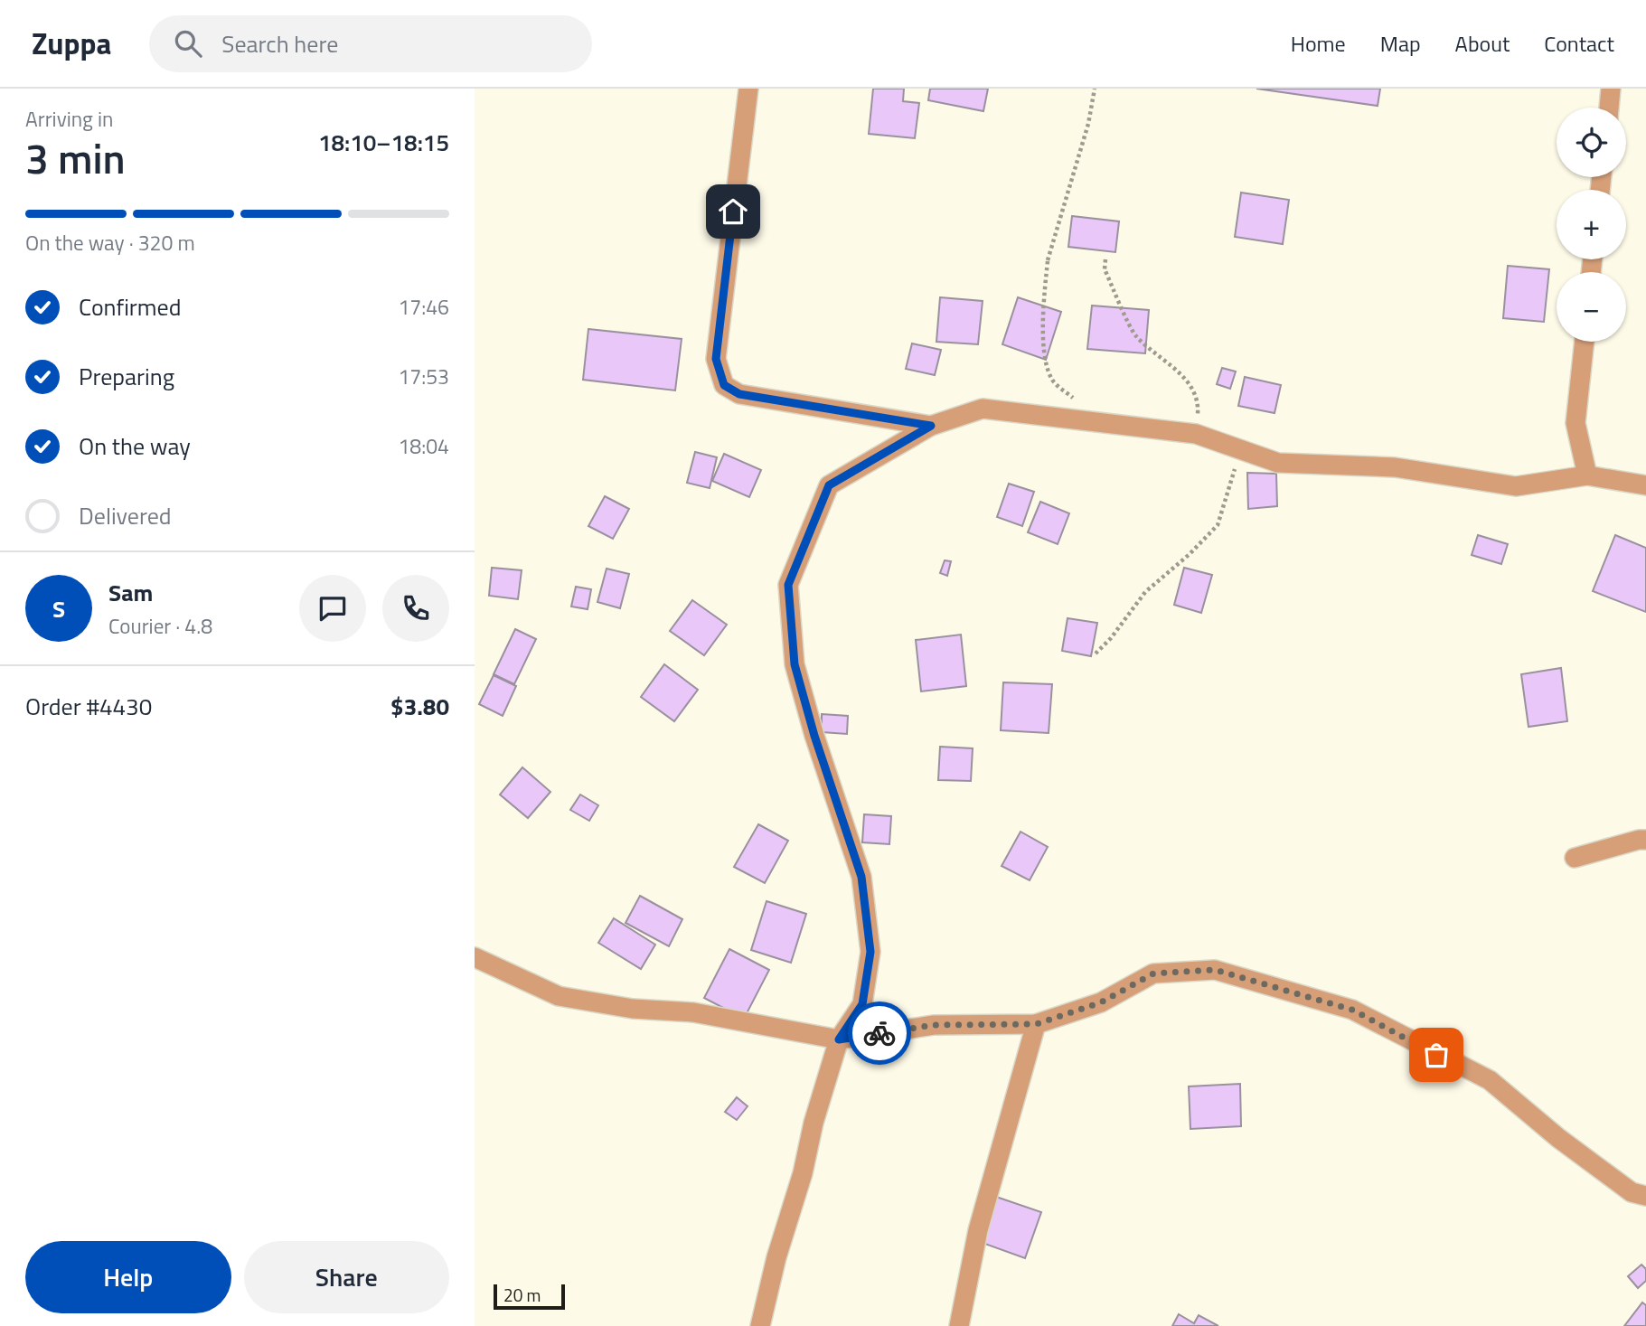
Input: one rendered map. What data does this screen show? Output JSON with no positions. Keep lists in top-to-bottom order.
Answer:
{
  "scale_bar": "20 m",
  "page": {
    "header": "Zuppa",
    "search": "Search here",
    "nav": [
      "Home",
      "Map",
      "About",
      "Contact"
    ],
    "heading": ["3 min", "Arriving in", "18:10–18:15"],
    "panel": [
      "Sam",
      "Courier · 4.8",
      "Order #4430",
      "$3.80"
    ],
    "map_buttons": ["+", "−"],
    "bar": "On the way · 320 m",
    "list": [
      ["Confirmed", "17:46"],
      ["Preparing", "17:53"],
      ["On the way", "18:04"],
      "Delivered"
    ],
    "round": "S",
    "buttons": ["Help", "Share"],
    "scale": "20 m"
  }
}
